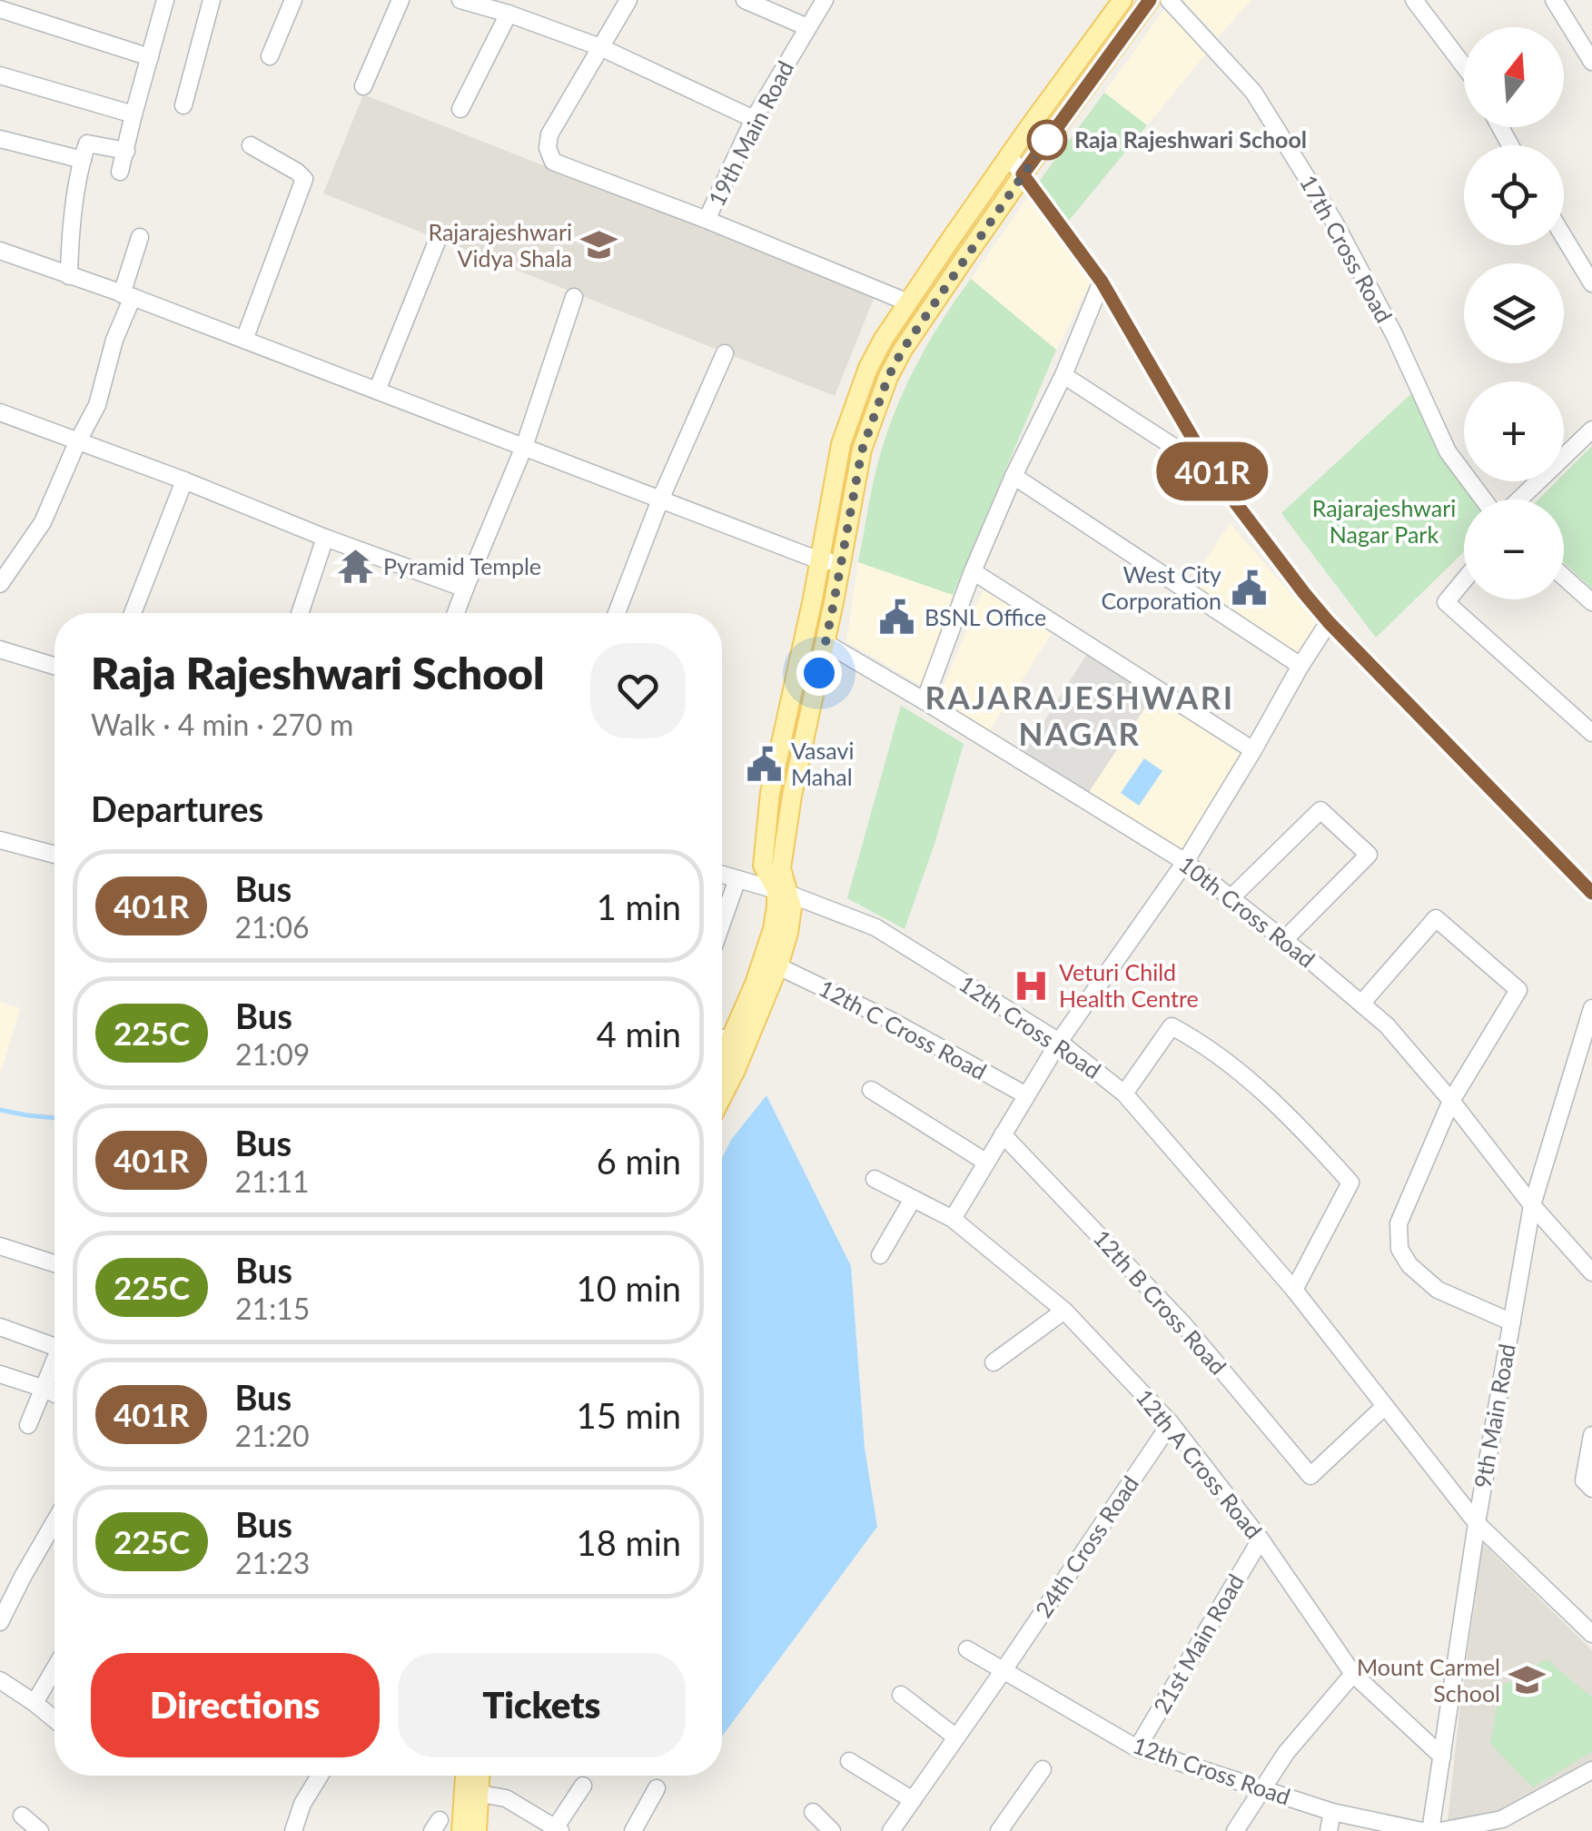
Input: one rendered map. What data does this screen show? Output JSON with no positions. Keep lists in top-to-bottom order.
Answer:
{
  "streets": {
    "street": [
      "19th Main Road",
      "17th Cross Road",
      "10th Cross Road",
      "12th Cross Road",
      "12th C Cross Road",
      "12th B Cross Road",
      "9th Main Road",
      "12th A Cross Road",
      "24th Cross Road",
      "21st Main Road"
    ]
  },
  "crossings": [
    ["10th Cross Road", "9th Main Road"],
    ["12th Cross Road", "12th B Cross Road"],
    ["12th Cross Road", "9th Main Road"],
    ["12th Cross Road", "24th Cross Road"],
    ["12th Cross Road", "21st Main Road"],
    ["9th Main Road", "12th A Cross Road"],
    ["12th A Cross Road", "24th Cross Road"],
    ["12th A Cross Road", "21st Main Road"]
  ],
  "districts": ["RAJARAJESHWARI NAGAR"],
  "parks": ["Rajarajeshwari Nagar Park"],
  "places": {
    "other": ["Raja Rajeshwari School"],
    "school or university": ["Rajarajeshwari Vidya Shala", "Mount Carmel School"],
    "temple": ["Pyramid Temple"],
    "public building": ["West City Corporation", "BSNL Office", "Vasavi Mahal"],
    "hospital": ["Veturi Child Health Centre"]
  },
  "lines": ["bus line 401R"],
  "north": "top",
  "page": {
    "on_map": "401R",
    "map_buttons": ["+", "−"],
    "heading": [
      ["Raja Rajeshwari School", "Walk · 4 min · 270 m"],
      "Departures"
    ],
    "list": [
      {
        "mark": "401R",
        "name": "Bus",
        "note": "21:06",
        "value": "1 min"
      },
      {
        "mark": "225C",
        "name": "Bus",
        "note": "21:09",
        "value": "4 min"
      },
      {
        "mark": "401R",
        "name": "Bus",
        "note": "21:11",
        "value": "6 min"
      },
      {
        "mark": "225C",
        "name": "Bus",
        "note": "21:15",
        "value": "10 min"
      },
      {
        "mark": "401R",
        "name": "Bus",
        "note": "21:20",
        "value": "15 min"
      },
      {
        "mark": "225C",
        "name": "Bus",
        "note": "21:23",
        "value": "18 min"
      }
    ],
    "buttons": ["Directions", "Tickets"]
  }
}
